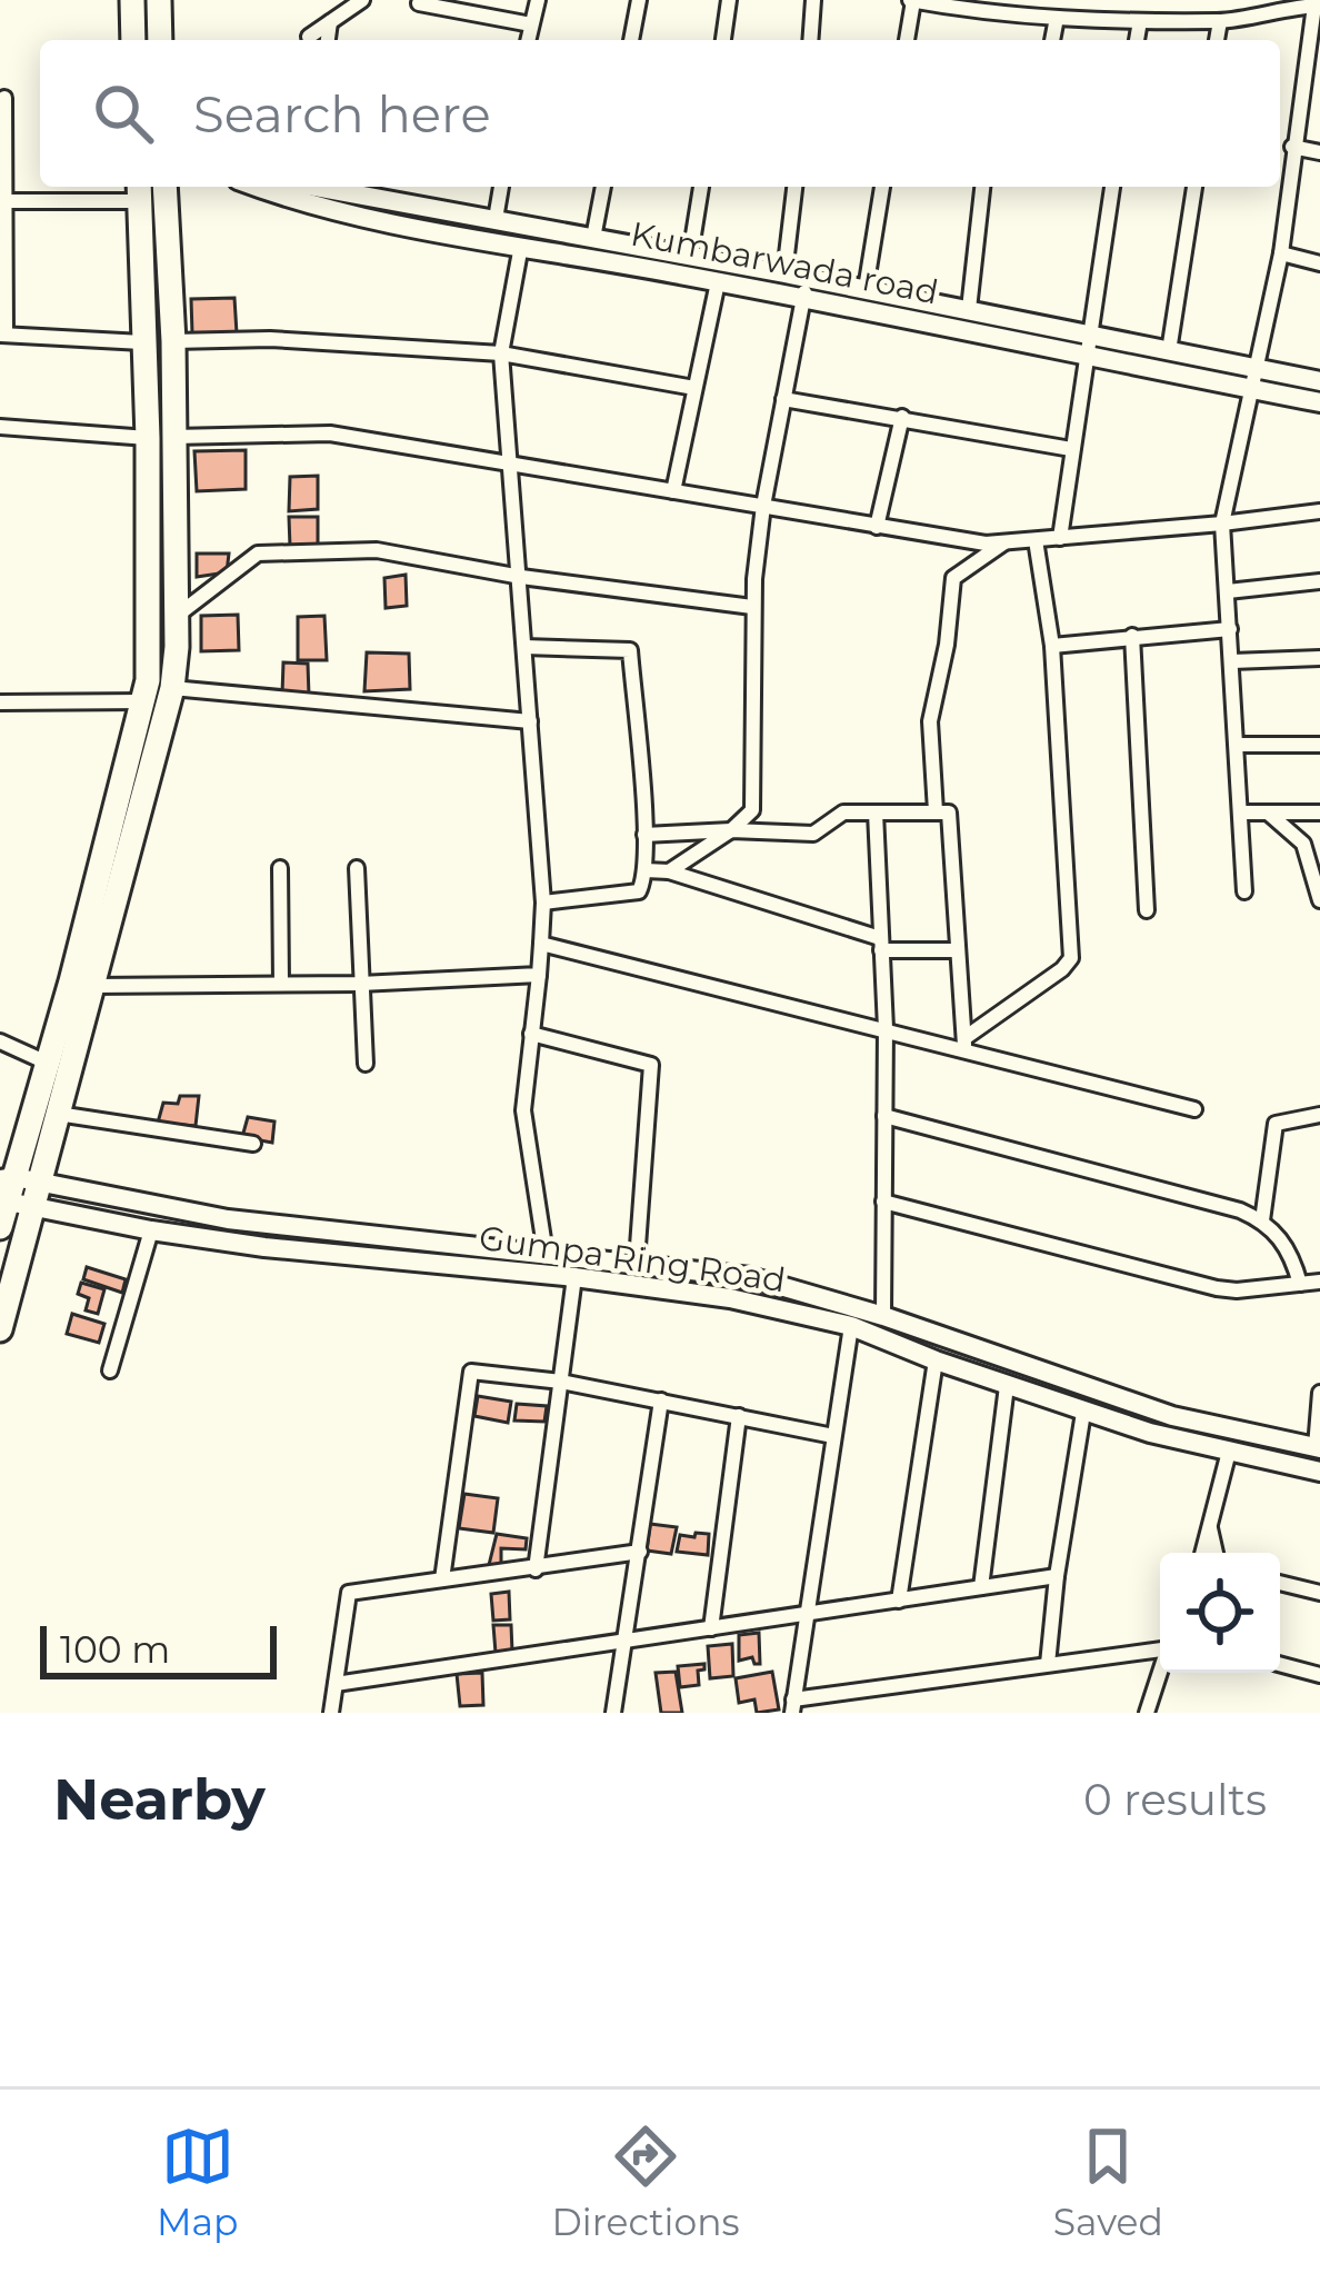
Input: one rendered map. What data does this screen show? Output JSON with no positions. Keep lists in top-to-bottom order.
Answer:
{
  "streets": {
    "street": ["Kumbarwada road", "Gumpa Ring Road"]
  },
  "scale_bar": "100 m",
  "page": {
    "search": "Search here",
    "scale": "100 m",
    "heading": ["Nearby", "0 results"],
    "nav": ["Map", "Directions", "Saved"]
  }
}
